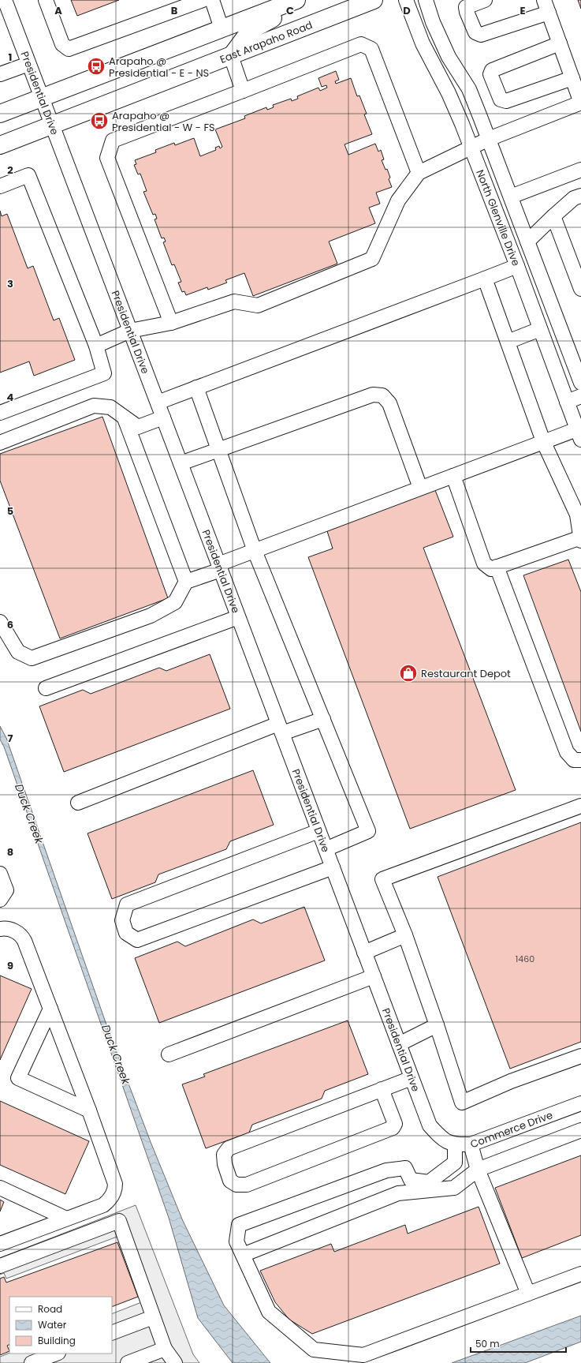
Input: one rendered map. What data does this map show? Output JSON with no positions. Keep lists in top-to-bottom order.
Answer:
{
  "streets": {
    "main road": ["East Arapaho Road"],
    "street": ["Presidential Drive", "North Glenville Drive", "Commerce Drive"]
  },
  "crossings": [
    ["East Arapaho Road", "Presidential Drive"],
    ["Presidential Drive", "Commerce Drive"]
  ],
  "water": ["Duck Creek"],
  "places": {
    "bus stop": ["Arapaho @ Presidential - E - NS", "Arapaho @ Presidential - W - FS"],
    "shop": ["Restaurant Depot"]
  },
  "house_numbers": ["1460"],
  "legend": ["Road", "Water", "Building"],
  "scale_bar": "50 m",
  "grid": {
    "columns": [
      "A",
      "B",
      "C",
      "D",
      "E"
    ],
    "rows": [
      "1",
      "2",
      "3",
      "4",
      "5",
      "6",
      "7",
      "8",
      "9"
    ]
  }
}
